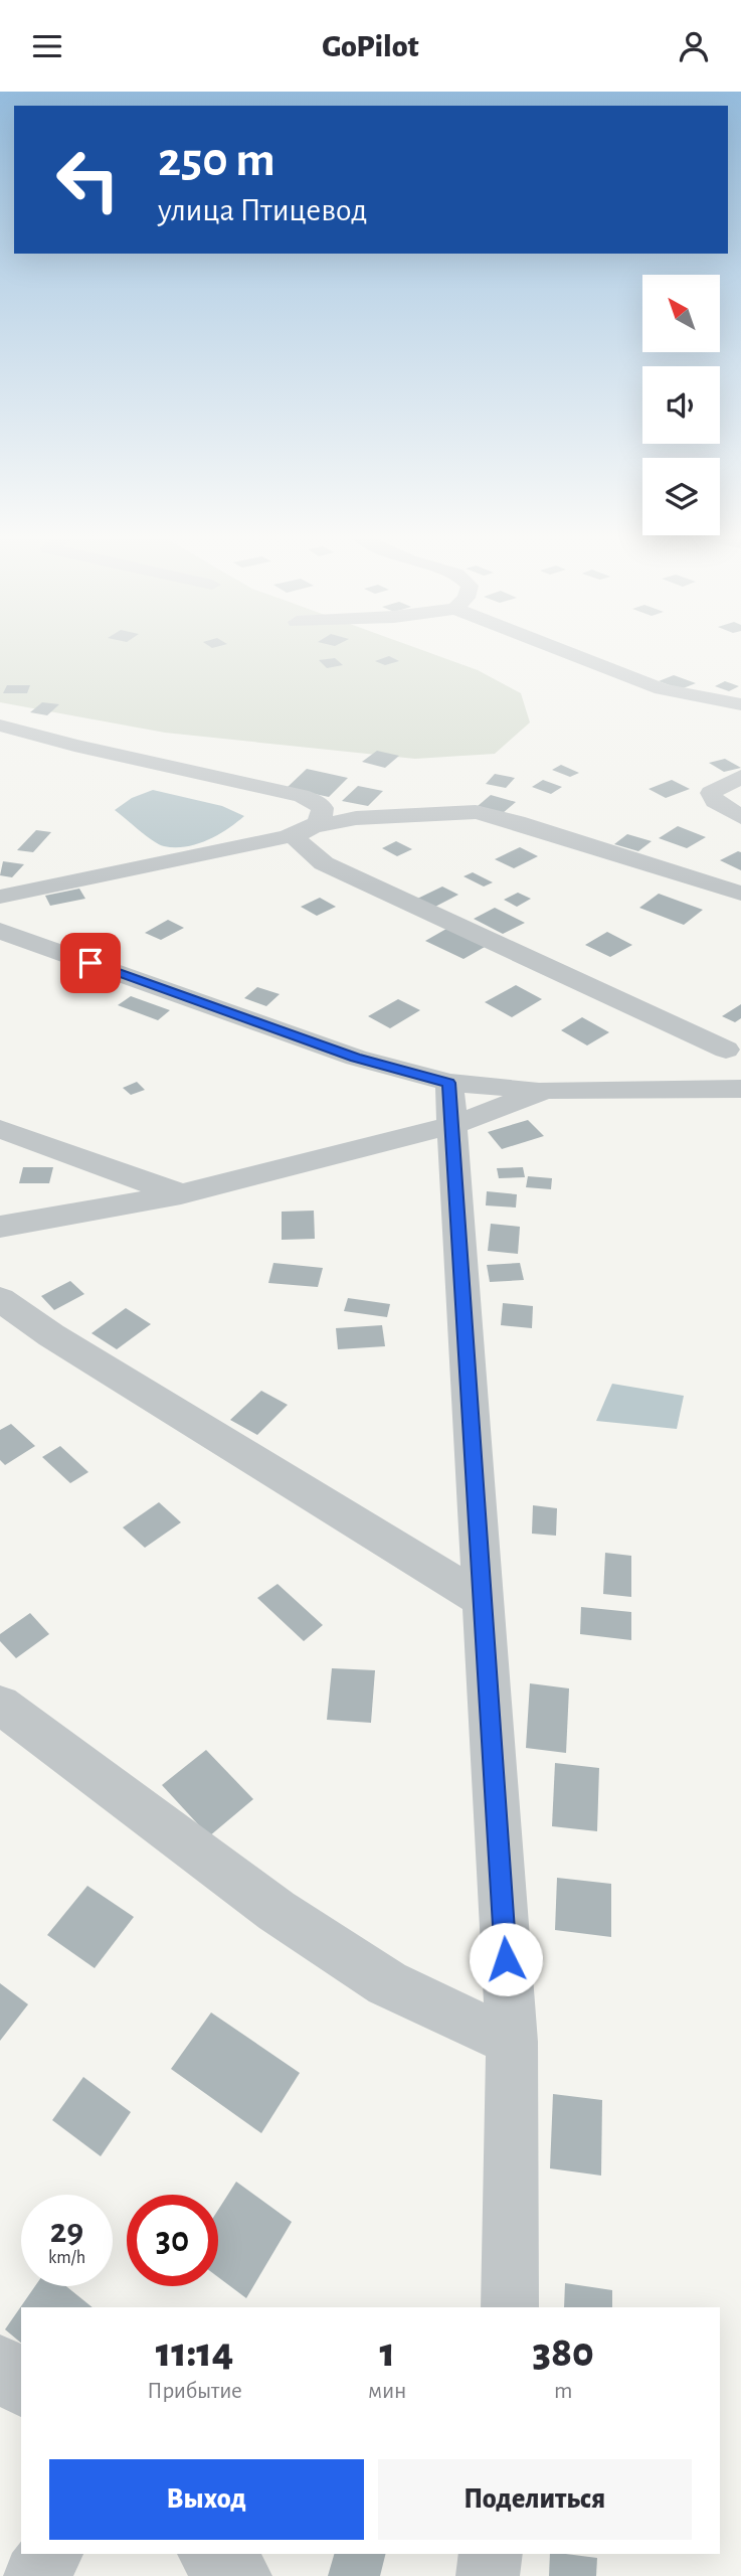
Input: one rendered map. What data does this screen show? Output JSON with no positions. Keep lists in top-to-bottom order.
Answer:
{
  "north": "top left",
  "page": {
    "header": "GoPilot",
    "turn": ["250 m", "улица Птицевод"],
    "speed": "29 km/h",
    "limit": "30",
    "eta": [
      "11:14",
      "Прибытие",
      "1",
      "мин",
      "380",
      "m"
    ],
    "buttons": ["Выход", "Поделиться"]
  }
}
